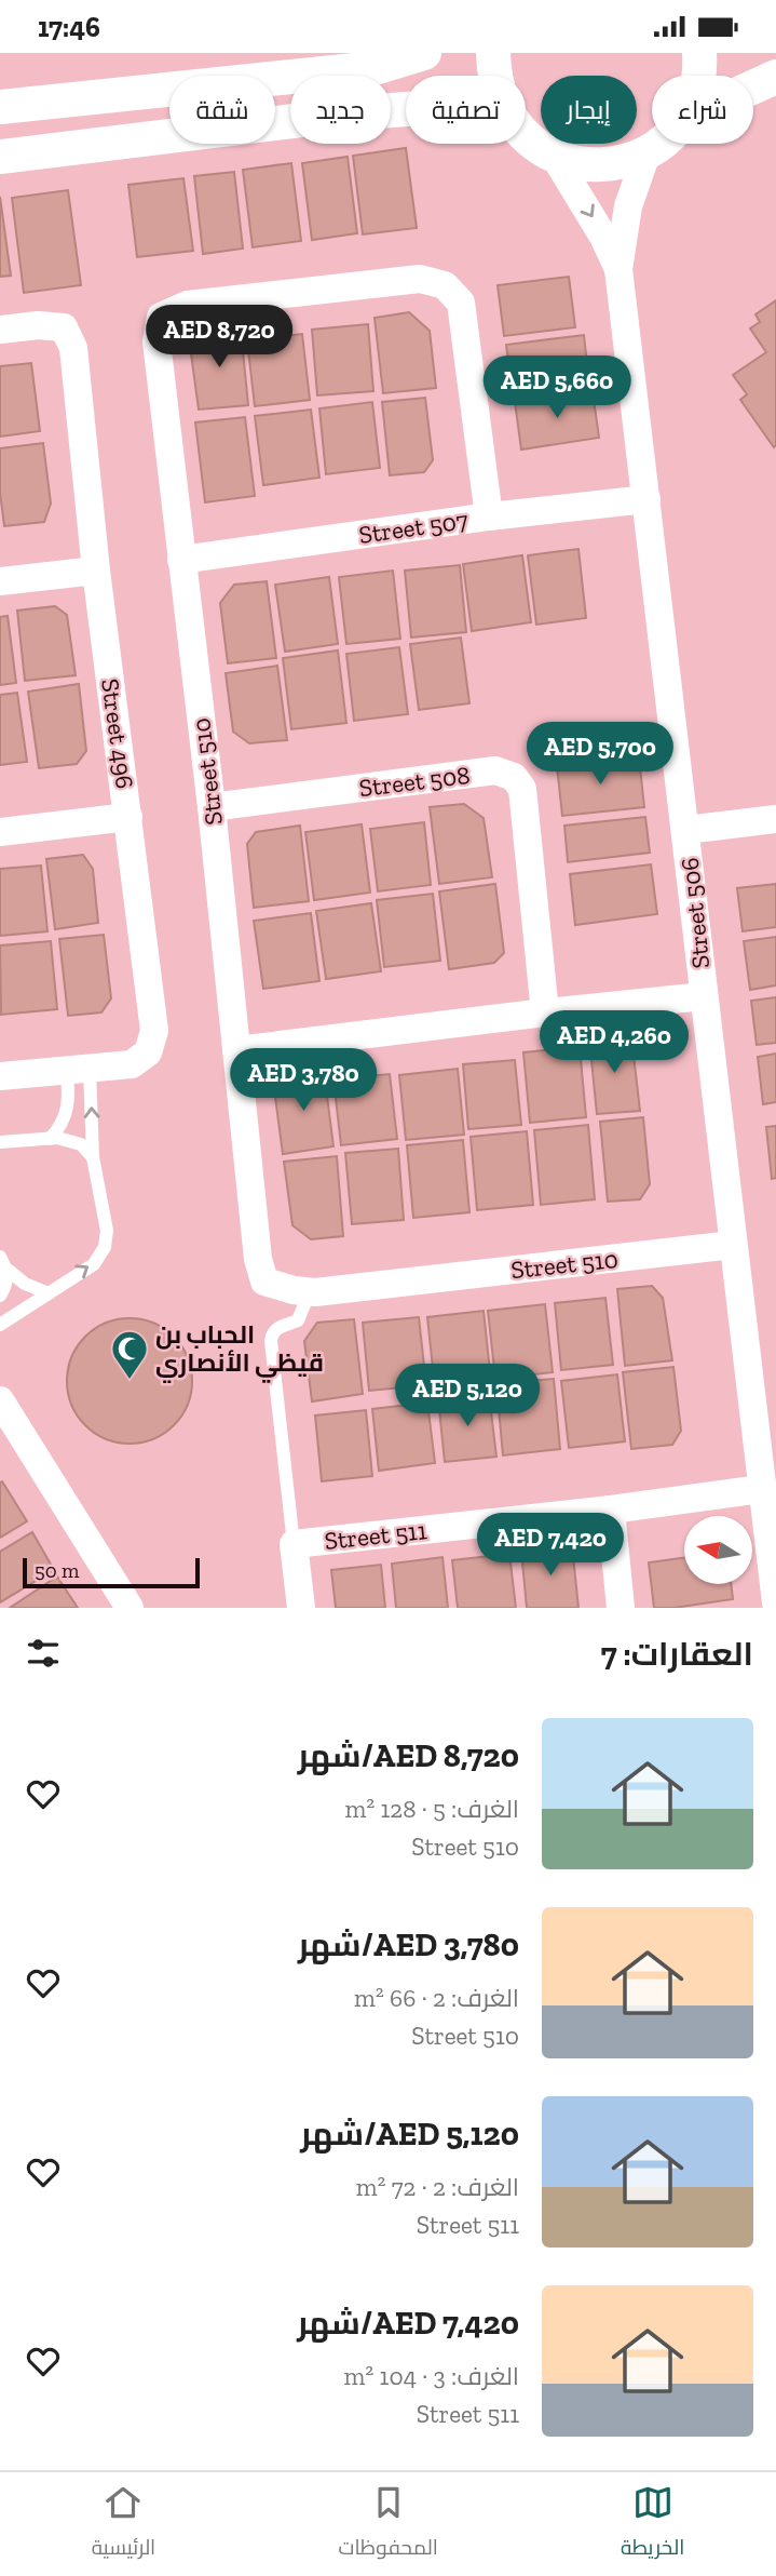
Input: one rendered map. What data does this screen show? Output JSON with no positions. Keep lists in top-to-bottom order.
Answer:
{
  "streets": {
    "street": [
      "Street 507",
      "Street 496",
      "Street 510",
      "Street 508",
      "Street 506",
      "Street 511"
    ]
  },
  "crossings": [
    ["Street 507", "Street 510"],
    ["Street 507", "Street 506"],
    ["Street 510", "Street 508"],
    ["Street 510", "Street 506"],
    ["Street 506", "Street 511"]
  ],
  "places": {
    "mosque": ["الحباب بن قيظي الأنصاري"]
  },
  "scale_bar": "50 m",
  "north": "left",
  "page": {
    "status": "17:46",
    "chip": [
      "شراء",
      "إيجار",
      "تصفية",
      "جديد",
      "شقة"
    ],
    "price": [
      "AED 8,720",
      "AED 5,660",
      "AED 5,700",
      "AED 4,260",
      "AED 3,780",
      "AED 5,120",
      "AED 7,420"
    ],
    "scale": "50 m",
    "heading": "العقارات: 7",
    "list": [
      {
        "name": "AED 8,720/شهر",
        "note": "الغرف: 5 · 128 m² · Street 510"
      },
      {
        "name": "AED 3,780/شهر",
        "note": "الغرف: 2 · 66 m² · Street 510"
      },
      {
        "name": "AED 5,120/شهر",
        "note": "الغرف: 2 · 72 m² · Street 511"
      },
      {
        "name": "AED 7,420/شهر",
        "note": "الغرف: 3 · 104 m² · Street 511"
      }
    ],
    "tabs": ["الخريطة", "المحفوظات", "الرئيسية"]
  }
}
